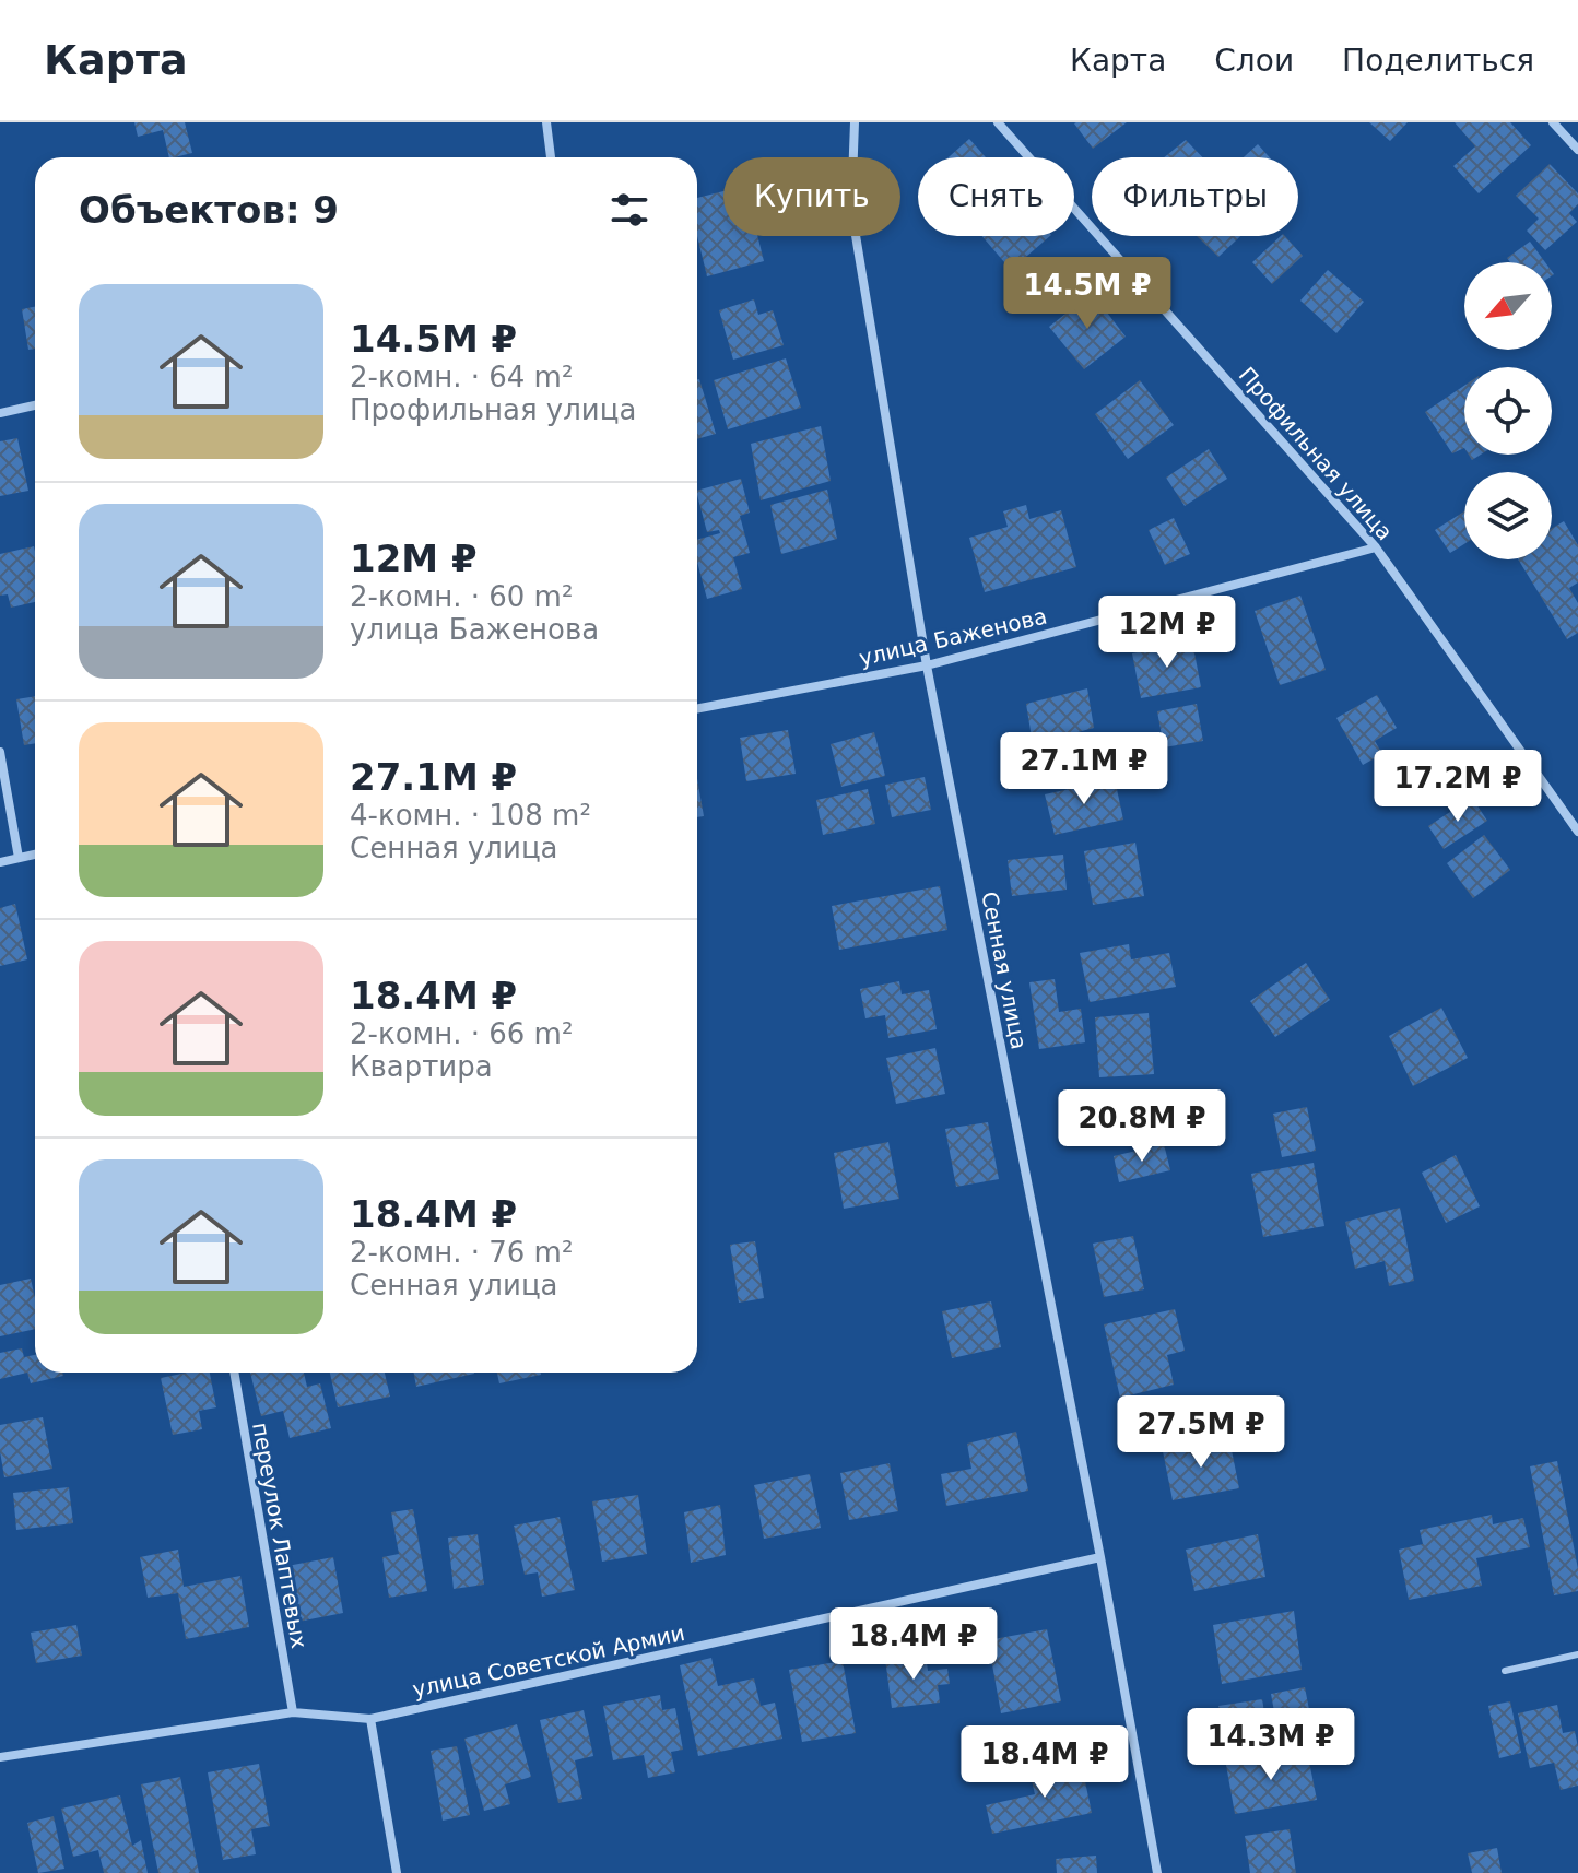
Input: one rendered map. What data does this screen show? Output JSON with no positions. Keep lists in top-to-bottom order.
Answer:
{
  "streets": {
    "street": [
      "Профильная улица",
      "улица Баженова",
      "Сенная улица",
      "переулок Лаптевых",
      "улица Советской Армии"
    ]
  },
  "crossings": [
    ["Профильная улица", "улица Баженова"],
    ["улица Баженова", "Сенная улица"],
    ["Сенная улица", "улица Советской Армии"],
    ["переулок Лаптевых", "улица Советской Армии"]
  ],
  "north": "bottom left",
  "page": {
    "header": "Карта",
    "nav": ["Карта", "Слои", "Поделиться"],
    "chip": ["Купить", "Снять", "Фильтры"],
    "heading": "Объектов: 9",
    "price": [
      "14.5M ₽",
      "12M ₽",
      "27.1M ₽",
      "17.2M ₽",
      "20.8M ₽",
      "27.5M ₽",
      "18.4M ₽",
      "14.3M ₽",
      "18.4M ₽"
    ],
    "list": [
      {
        "name": "14.5M ₽",
        "note": "2-комн. · 64 m² · Профильная улица"
      },
      {
        "name": "12M ₽",
        "note": "2-комн. · 60 m² · улица Баженова"
      },
      {
        "name": "27.1M ₽",
        "note": "4-комн. · 108 m² · Сенная улица"
      },
      {
        "name": "18.4M ₽",
        "note": "2-комн. · 66 m² · Квартира"
      },
      {
        "name": "18.4M ₽",
        "note": "2-комн. · 76 m² · Сенная улица"
      }
    ]
  }
}
